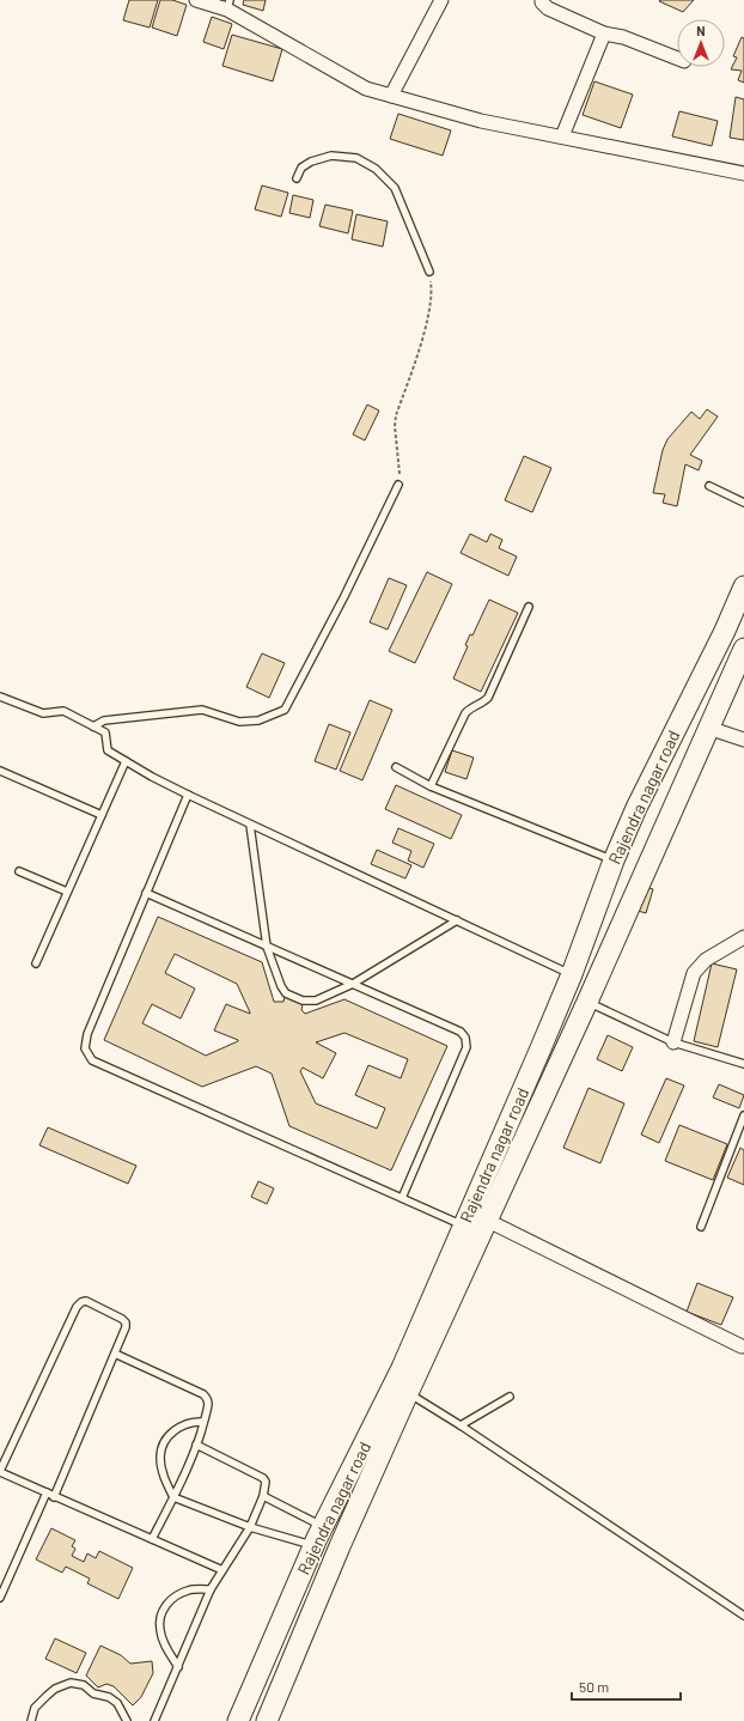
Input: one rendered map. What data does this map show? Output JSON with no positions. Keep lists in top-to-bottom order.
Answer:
{
  "streets": {
    "main road": ["Rajendra nagar road"]
  },
  "scale_bar": "50 m",
  "north": "top"
}
